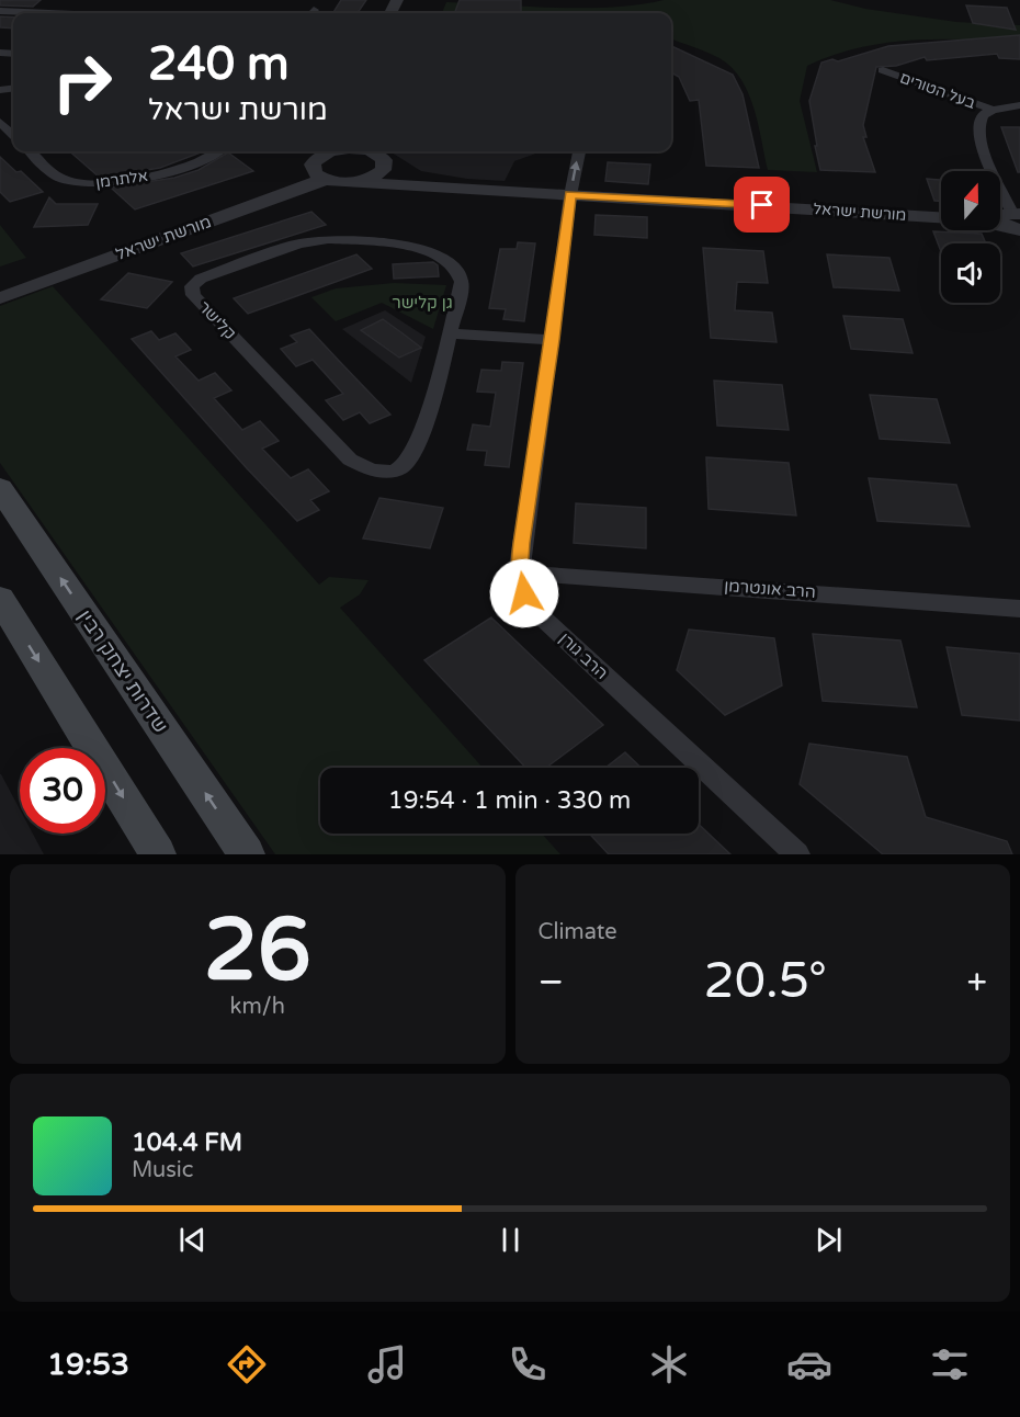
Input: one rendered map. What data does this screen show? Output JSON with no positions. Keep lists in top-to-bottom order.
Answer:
{
  "streets": {
    "main road": ["שדרות יצחק רבין"],
    "street": [
      "בעל הטורים",
      "אלתרמן",
      "מורשת ישראל",
      "קלישר",
      "הרב אונטרמן",
      "הרב גורן"
    ]
  },
  "crossings": [
    ["מורשת ישראל", "הרב גורן"],
    ["הרב אונטרמן", "הרב גורן"]
  ],
  "parks": ["גן קלישר"],
  "north": "top",
  "page": {
    "turn": ["240 m", "מורשת ישראל"],
    "limit": "30",
    "trip": "19:54 · 1 min · 330 m",
    "tile": [
      ["26", "km/h"],
      "Climate"
    ],
    "heat": ["−", "20.5°", "+"],
    "song": ["104.4 FM", "Music"],
    "tabs": "19:53"
  }
}
